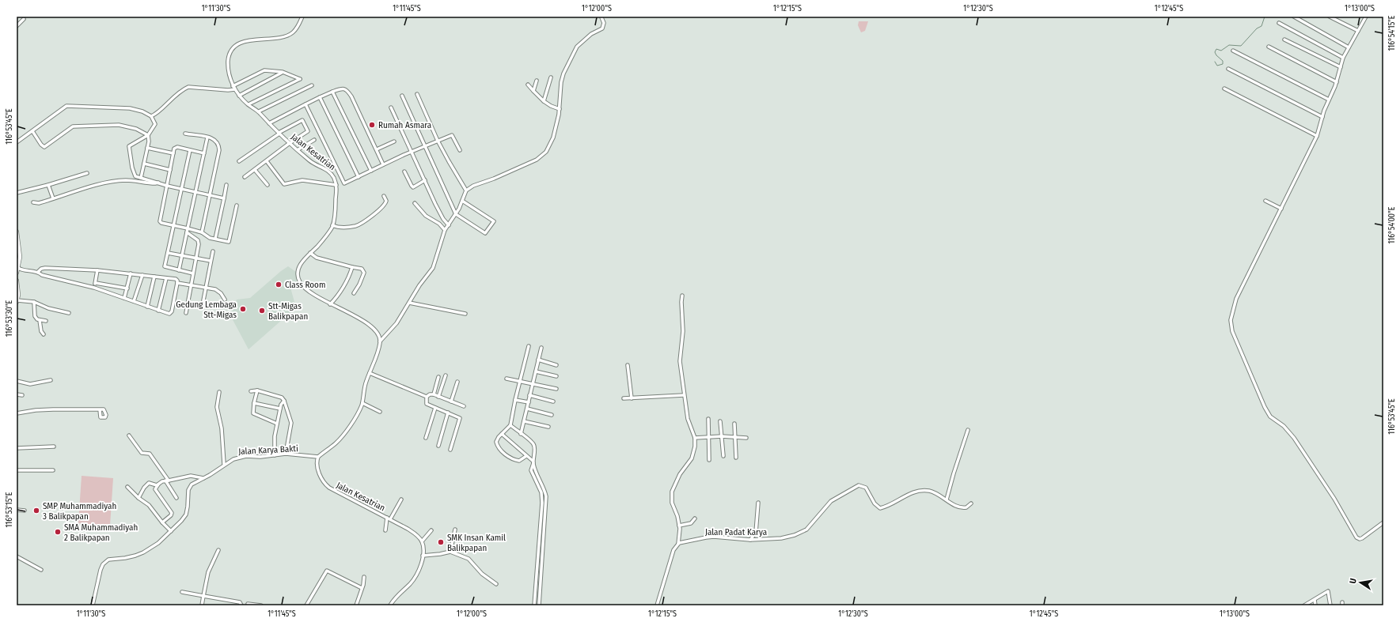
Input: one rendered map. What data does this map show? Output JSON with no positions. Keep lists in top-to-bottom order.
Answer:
{
  "streets": {
    "street": ["Jalan Kesatrian", "Jalan Karya Bakti", "Jalan Padat Karya"]
  },
  "crossings": [
    ["Jalan Kesatrian", "Jalan Karya Bakti"]
  ],
  "places": [
    "Rumah Asmara",
    "Class Room",
    "Gedung Lembaga Stt-Migas",
    "Stt-Migas Balikpapan",
    "SMP Muhammadiyah 3 Balikpapan",
    "SMA Muhammadiyah 2 Balikpapan",
    "SMK Insan Kamil Balikpapan"
  ],
  "north": "left",
  "coordinates": [
    "1°11'30\"S",
    "1°11'45\"S",
    "1°12'00\"S",
    "1°12'15\"S",
    "1°12'30\"S",
    "1°12'45\"S",
    "1°13'00\"S",
    "116°54'15\"E",
    "116°53'45\"E",
    "116°54'00\"E",
    "116°53'30\"E",
    "116°53'15\"E"
  ]
}
